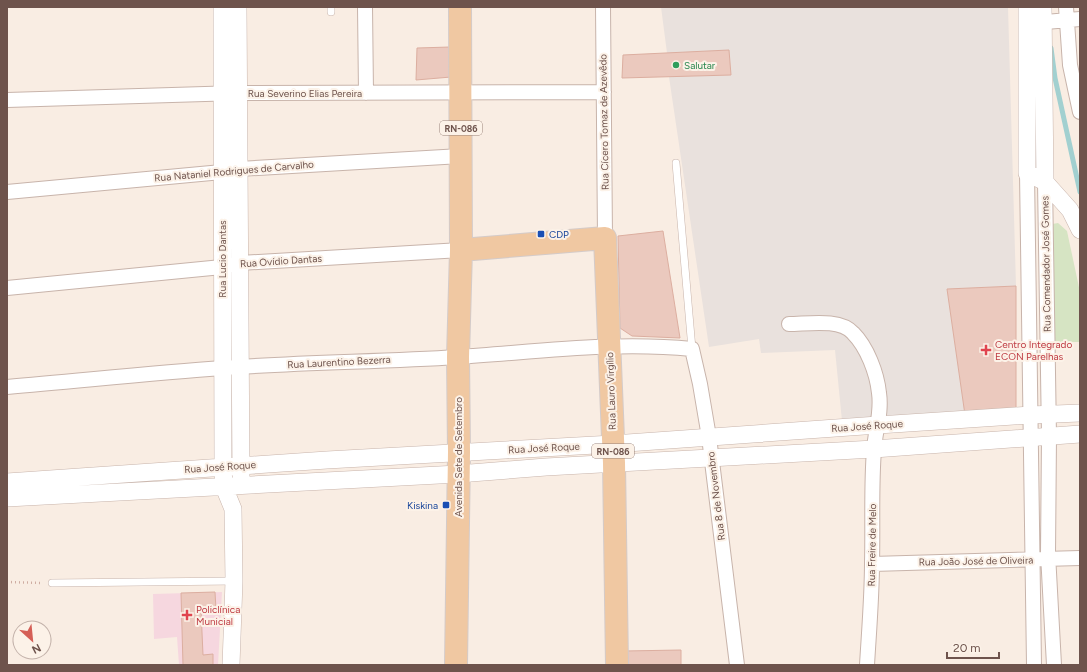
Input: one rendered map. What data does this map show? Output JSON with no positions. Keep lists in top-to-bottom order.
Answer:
{
  "streets": {
    "main road": ["RN-086", "Rua Lauro Virgílio", "Avenida Sete de Setembro"],
    "street": [
      "Rua Severino Elias Pereira",
      "Rua Cícero Tomaz de Azevêdo",
      "Rua Nataniel Rodrigues de Carvalho",
      "Rua Lucio Dantas",
      "Rua Ovídio Dantas",
      "Rua Comendador José Gomes",
      "Rua Laurentino Bezerra",
      "Rua José Roque",
      "Rua 8 de Novembro",
      "Rua Freire de Melo",
      "Rua João José de Oliveira"
    ]
  },
  "crossings": [
    ["Rua Severino Elias Pereira", "Rua Cícero Tomaz de Azevêdo"],
    ["Rua Severino Elias Pereira", "RN-086"],
    ["Rua Severino Elias Pereira", "Rua Lucio Dantas"],
    ["Rua Cícero Tomaz de Azevêdo", "Rua Lauro Virgílio"],
    ["RN-086", "Rua Nataniel Rodrigues de Carvalho"],
    ["RN-086", "Rua Ovídio Dantas"],
    ["RN-086", "Avenida Sete de Setembro"],
    ["Rua Nataniel Rodrigues de Carvalho", "Rua Lucio Dantas"],
    ["Rua Lucio Dantas", "Rua Ovídio Dantas"],
    ["Rua Lucio Dantas", "Rua Laurentino Bezerra"],
    ["Rua Lucio Dantas", "Rua José Roque"],
    ["Rua Ovídio Dantas", "Avenida Sete de Setembro"],
    ["Rua Comendador José Gomes", "Rua José Roque"],
    ["Rua Comendador José Gomes", "Rua João José de Oliveira"],
    ["Rua Laurentino Bezerra", "Rua Lauro Virgílio"],
    ["Rua Laurentino Bezerra", "Avenida Sete de Setembro"],
    ["Rua Laurentino Bezerra", "Rua 8 de Novembro"],
    ["Rua Lauro Virgílio", "Rua José Roque"],
    ["Rua José Roque", "Avenida Sete de Setembro"],
    ["Rua José Roque", "Rua 8 de Novembro"],
    ["Rua José Roque", "Rua Freire de Melo"],
    ["Rua Freire de Melo", "Rua João José de Oliveira"]
  ],
  "places": {
    "other": ["Salutar"],
    "transit": ["CDP", "Kiskina"],
    "health": ["Centro Integrado ECON Parelhas", "Policlínica Municial"]
  },
  "scale_bar": "20 m",
  "north": "bottom right"
}
